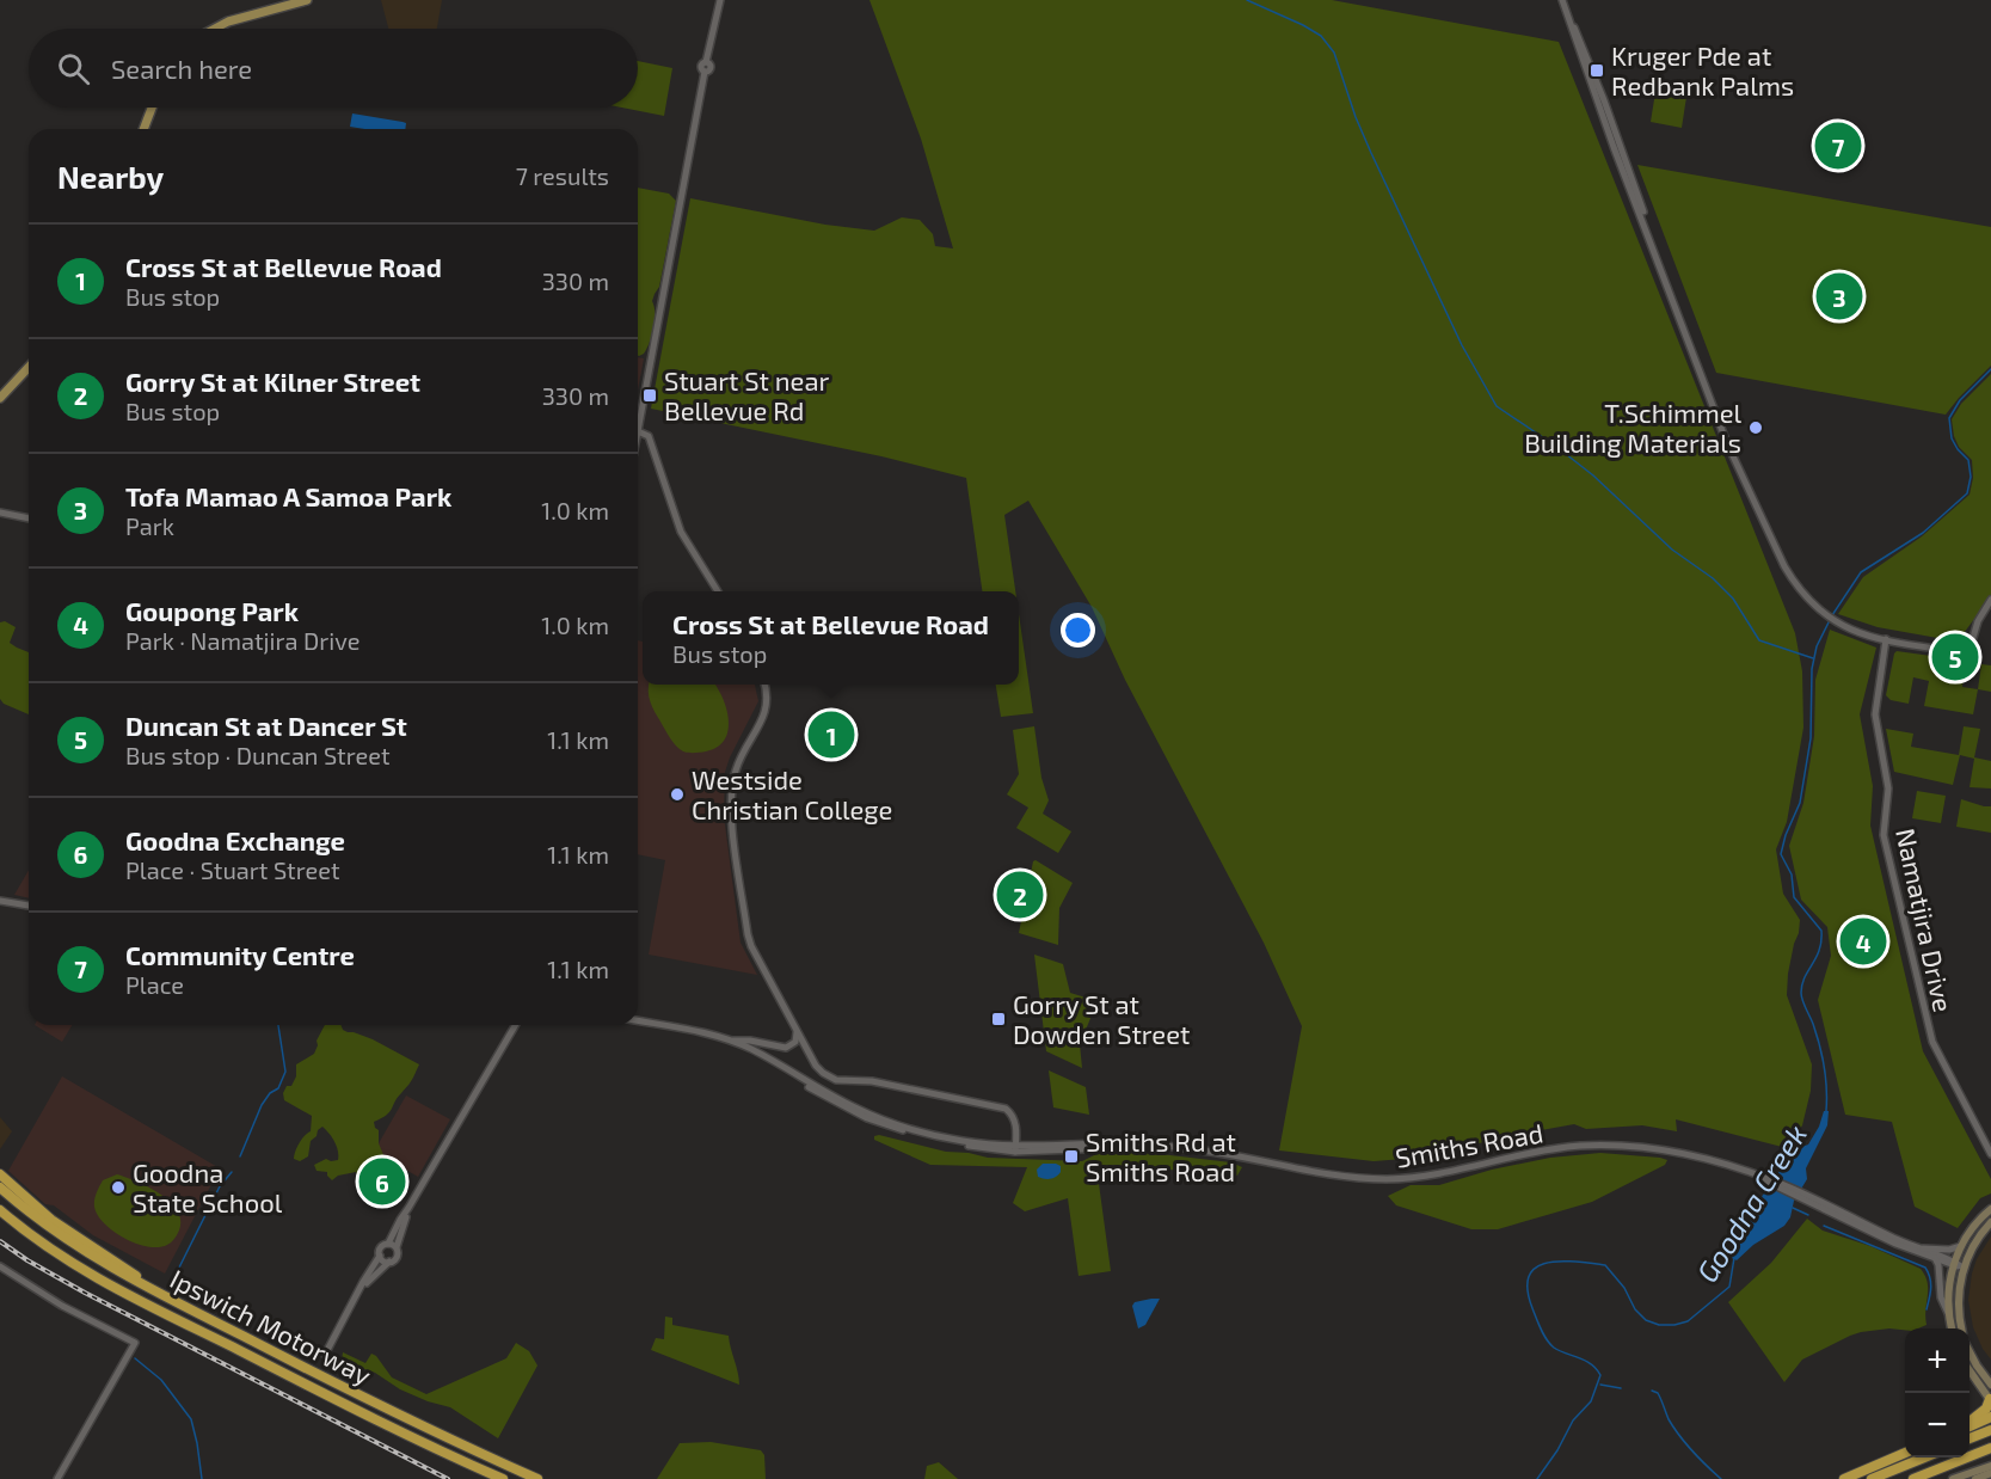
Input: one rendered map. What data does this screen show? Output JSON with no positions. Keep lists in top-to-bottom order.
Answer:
{
  "streets": {
    "highway": ["Ipswich Motorway"],
    "street": ["Namatjira Drive", "Smiths Road"]
  },
  "water": ["Goodna Creek"],
  "places": {
    "transit": [
      "Kruger Pde at Redbank Palms",
      "Stuart St near Bellevue Rd",
      "Gorry St at Dowden Street",
      "Smiths Rd at Smiths Road"
    ],
    "other": ["T.Schimmel Building Materials", "Westside Christian College", "Goodna State School"]
  },
  "page": {
    "search": "Search here",
    "pins": [
      "7",
      "3",
      "5",
      "1",
      "2",
      "4",
      "6"
    ],
    "heading": ["Nearby", "7 results"],
    "list": [
      {
        "mark": "1",
        "name": "Cross St at Bellevue Road",
        "note": "Bus stop",
        "value": "330 m"
      },
      {
        "mark": "2",
        "name": "Gorry St at Kilner Street",
        "note": "Bus stop",
        "value": "330 m"
      },
      {
        "mark": "3",
        "name": "Tofa Mamao A Samoa Park",
        "note": "Park",
        "value": "1.0 km"
      },
      {
        "mark": "4",
        "name": "Goupong Park",
        "note": "Park · Namatjira Drive",
        "value": "1.0 km"
      },
      {
        "mark": "5",
        "name": "Duncan St at Dancer St",
        "note": "Bus stop · Duncan Street",
        "value": "1.1 km"
      },
      {
        "mark": "6",
        "name": "Goodna Exchange",
        "note": "Place · Stuart Street",
        "value": "1.1 km"
      },
      {
        "mark": "7",
        "name": "Community Centre",
        "note": "Place",
        "value": "1.1 km"
      }
    ],
    "popup": ["Cross St at Bellevue Road", "Bus stop"],
    "map_buttons": ["+", "−"]
  }
}
